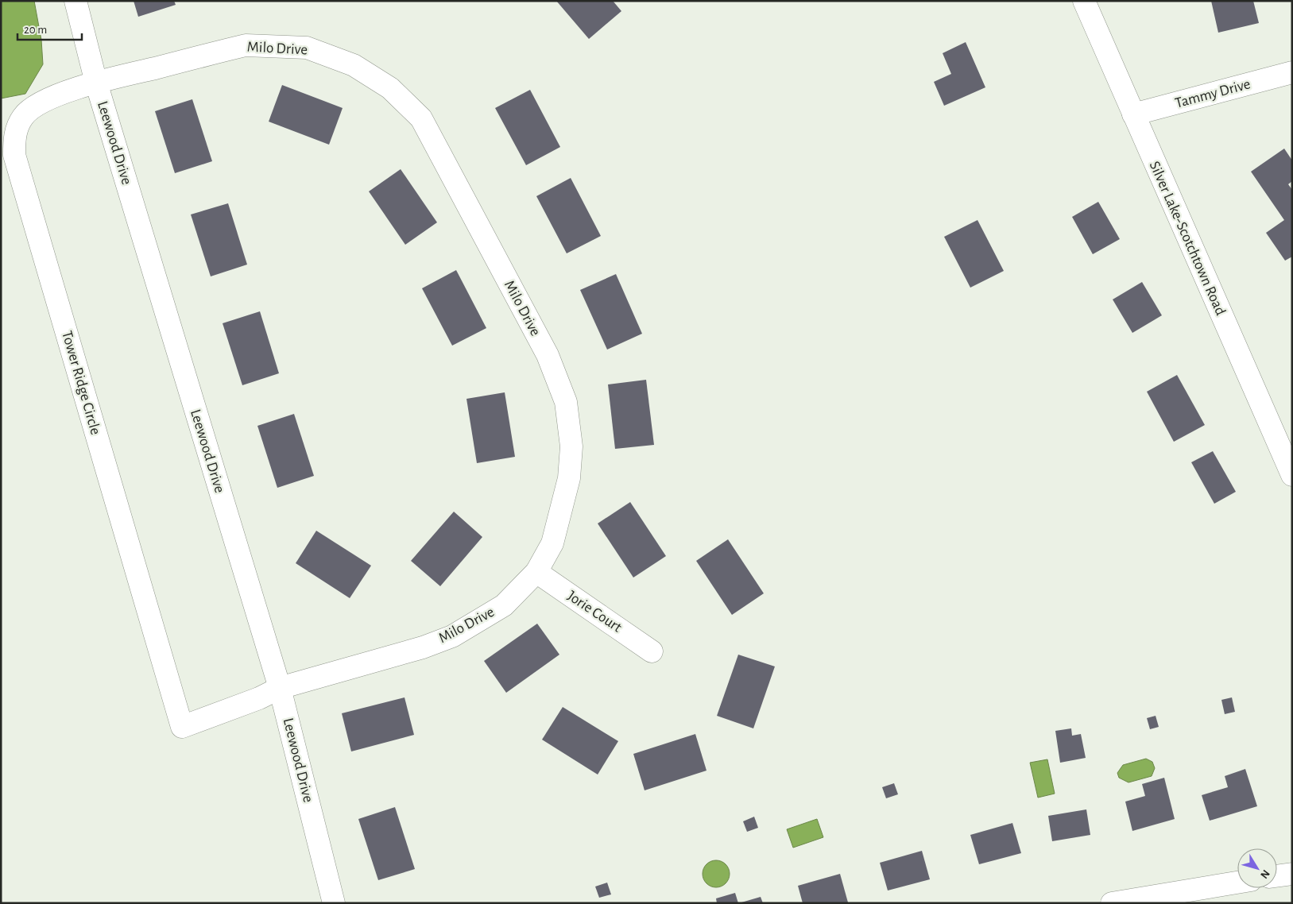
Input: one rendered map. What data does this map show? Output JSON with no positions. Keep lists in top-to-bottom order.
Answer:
{
  "streets": {
    "street": [
      "Milo Drive",
      "Tammy Drive",
      "Leewood Drive",
      "Silver Lake-Scotchtown Road",
      "Tower Ridge Circle",
      "Jorie Court"
    ]
  },
  "crossings": [
    ["Milo Drive", "Leewood Drive"],
    ["Milo Drive", "Tower Ridge Circle"],
    ["Milo Drive", "Jorie Court"],
    ["Tammy Drive", "Silver Lake-Scotchtown Road"],
    ["Leewood Drive", "Tower Ridge Circle"]
  ],
  "scale_bar": "20 m",
  "north": "bottom right"
}
